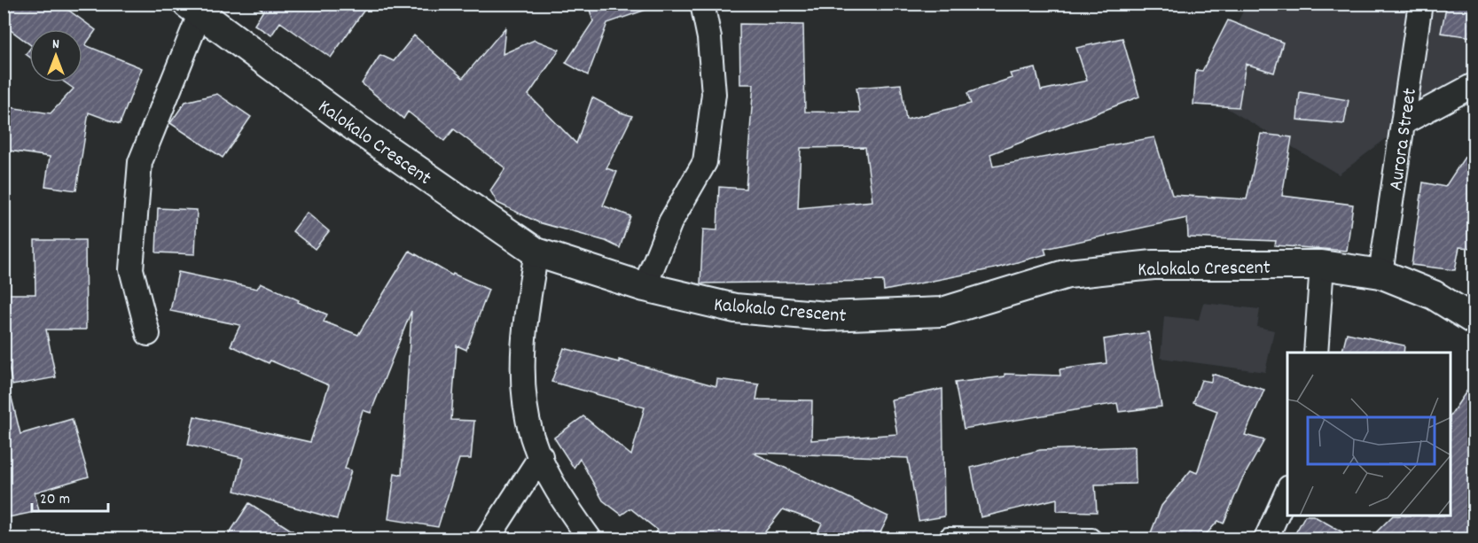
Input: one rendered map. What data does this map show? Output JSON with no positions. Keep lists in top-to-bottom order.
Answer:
{
  "streets": {
    "street": ["Aurora Street", "Kalokalo Crescent"]
  },
  "crossings": [
    ["Aurora Street", "Kalokalo Crescent"]
  ],
  "scale_bar": "20 m",
  "north": "top"
}
